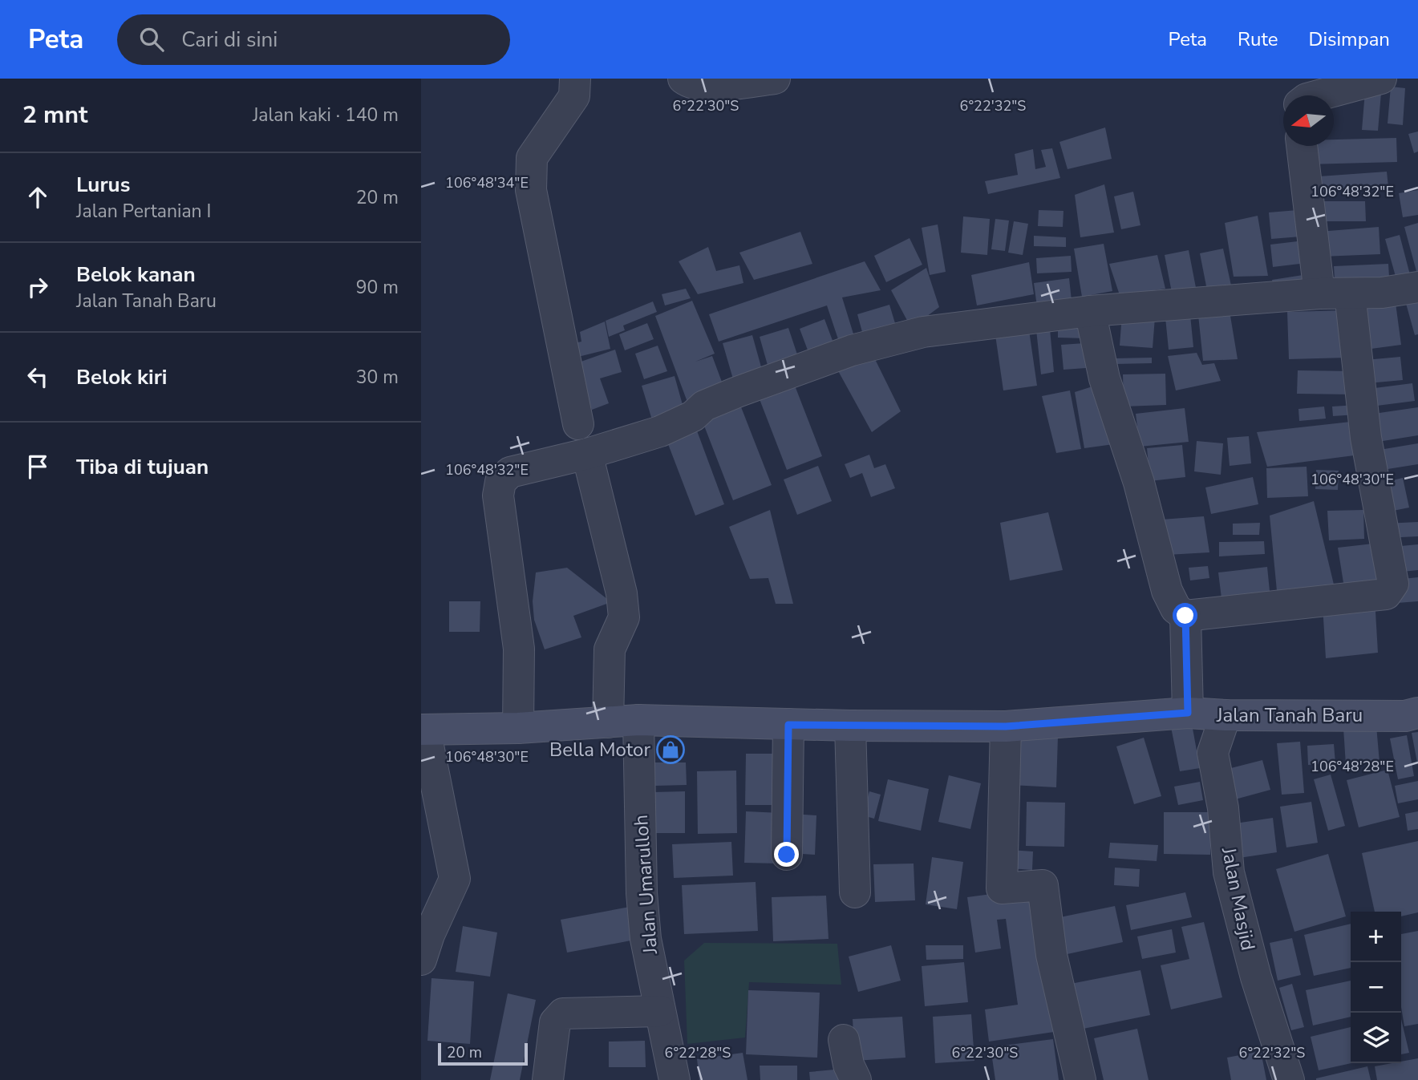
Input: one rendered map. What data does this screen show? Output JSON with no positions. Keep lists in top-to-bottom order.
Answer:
{
  "streets": {
    "main road": ["Jalan Tanah Baru"],
    "street": ["Jalan Umarulloh", "Jalan Masjid"]
  },
  "crossings": [
    ["Jalan Tanah Baru", "Jalan Umarulloh"],
    ["Jalan Tanah Baru", "Jalan Masjid"]
  ],
  "places": {
    "shop": ["Bella Motor"]
  },
  "scale_bar": "20 m",
  "north": "left",
  "page": {
    "header": "Peta",
    "search": "Cari di sini",
    "nav": ["Peta", "Rute", "Disimpan"],
    "heading": ["2 mnt", "Jalan kaki · 140 m"],
    "list": [
      ["Lurus", "Jalan Pertanian I", "20 m"],
      ["Belok kanan", "Jalan Tanah Baru", "90 m"],
      ["Belok kiri", "30 m"],
      "Tiba di tujuan"
    ],
    "map_buttons": ["+", "−"],
    "scale": "20 m"
  },
  "coordinates": [
    "6°22'30\"S",
    "6°22'32\"S",
    "106°48'34\"E",
    "106°48'32\"E",
    "106°48'30\"E",
    "106°48'28\"E",
    "6°22'28\"S"
  ]
}
